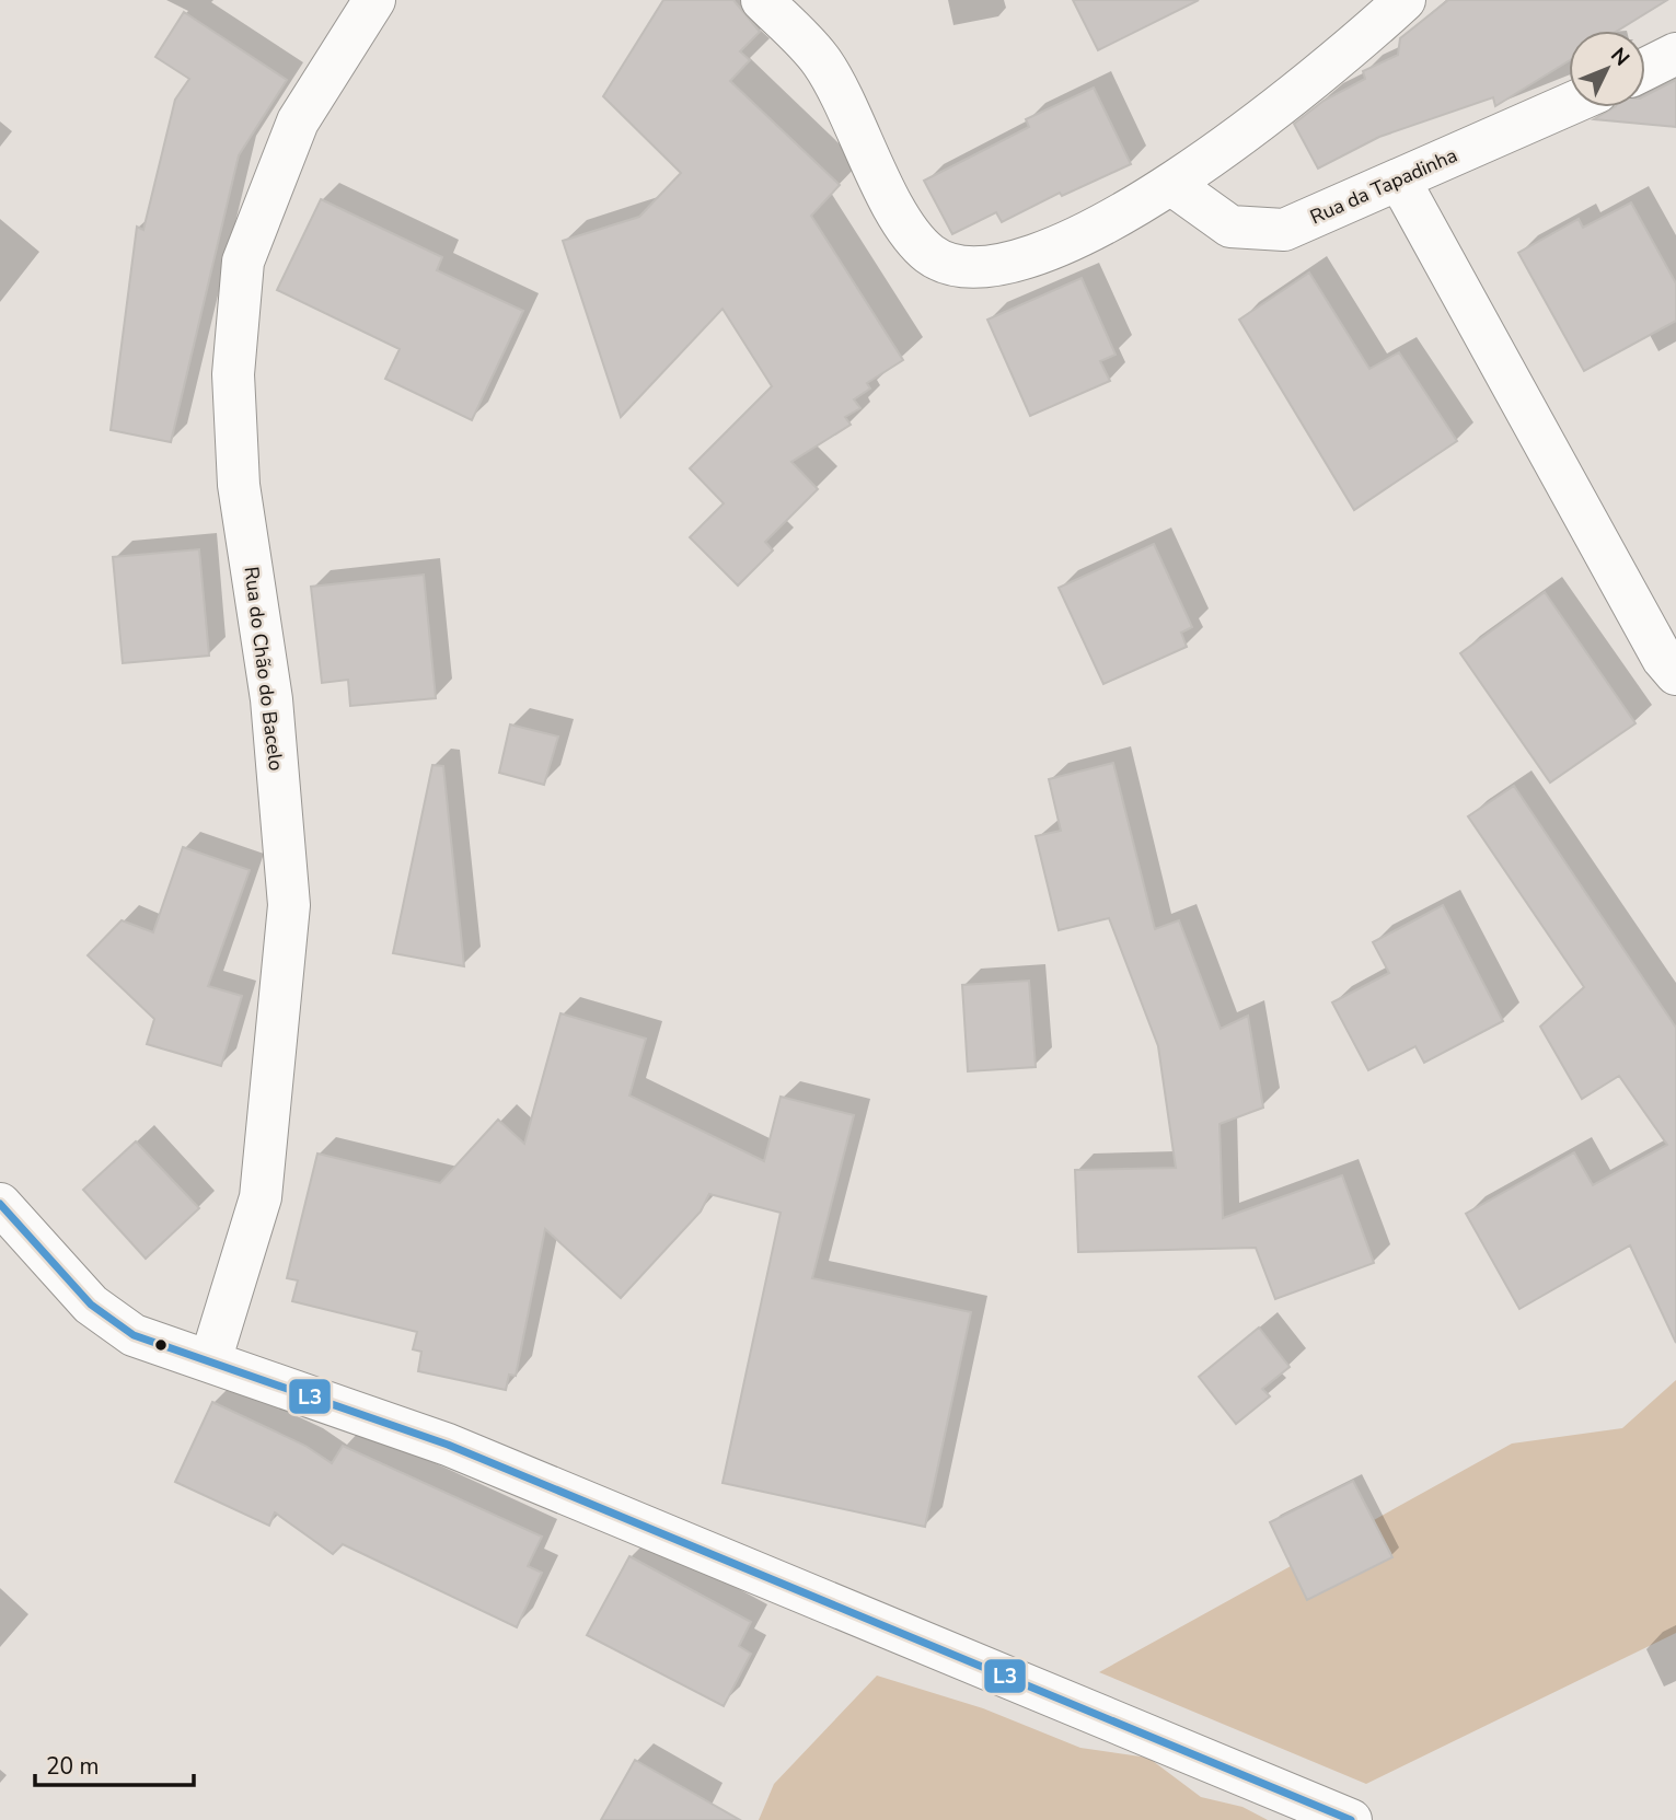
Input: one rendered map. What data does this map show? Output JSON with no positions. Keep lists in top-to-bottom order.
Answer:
{
  "streets": {
    "street": ["Rua da Tapadinha", "Rua do Chão do Bacelo"]
  },
  "lines": ["transit line L3"],
  "scale_bar": "20 m",
  "north": "top right"
}
